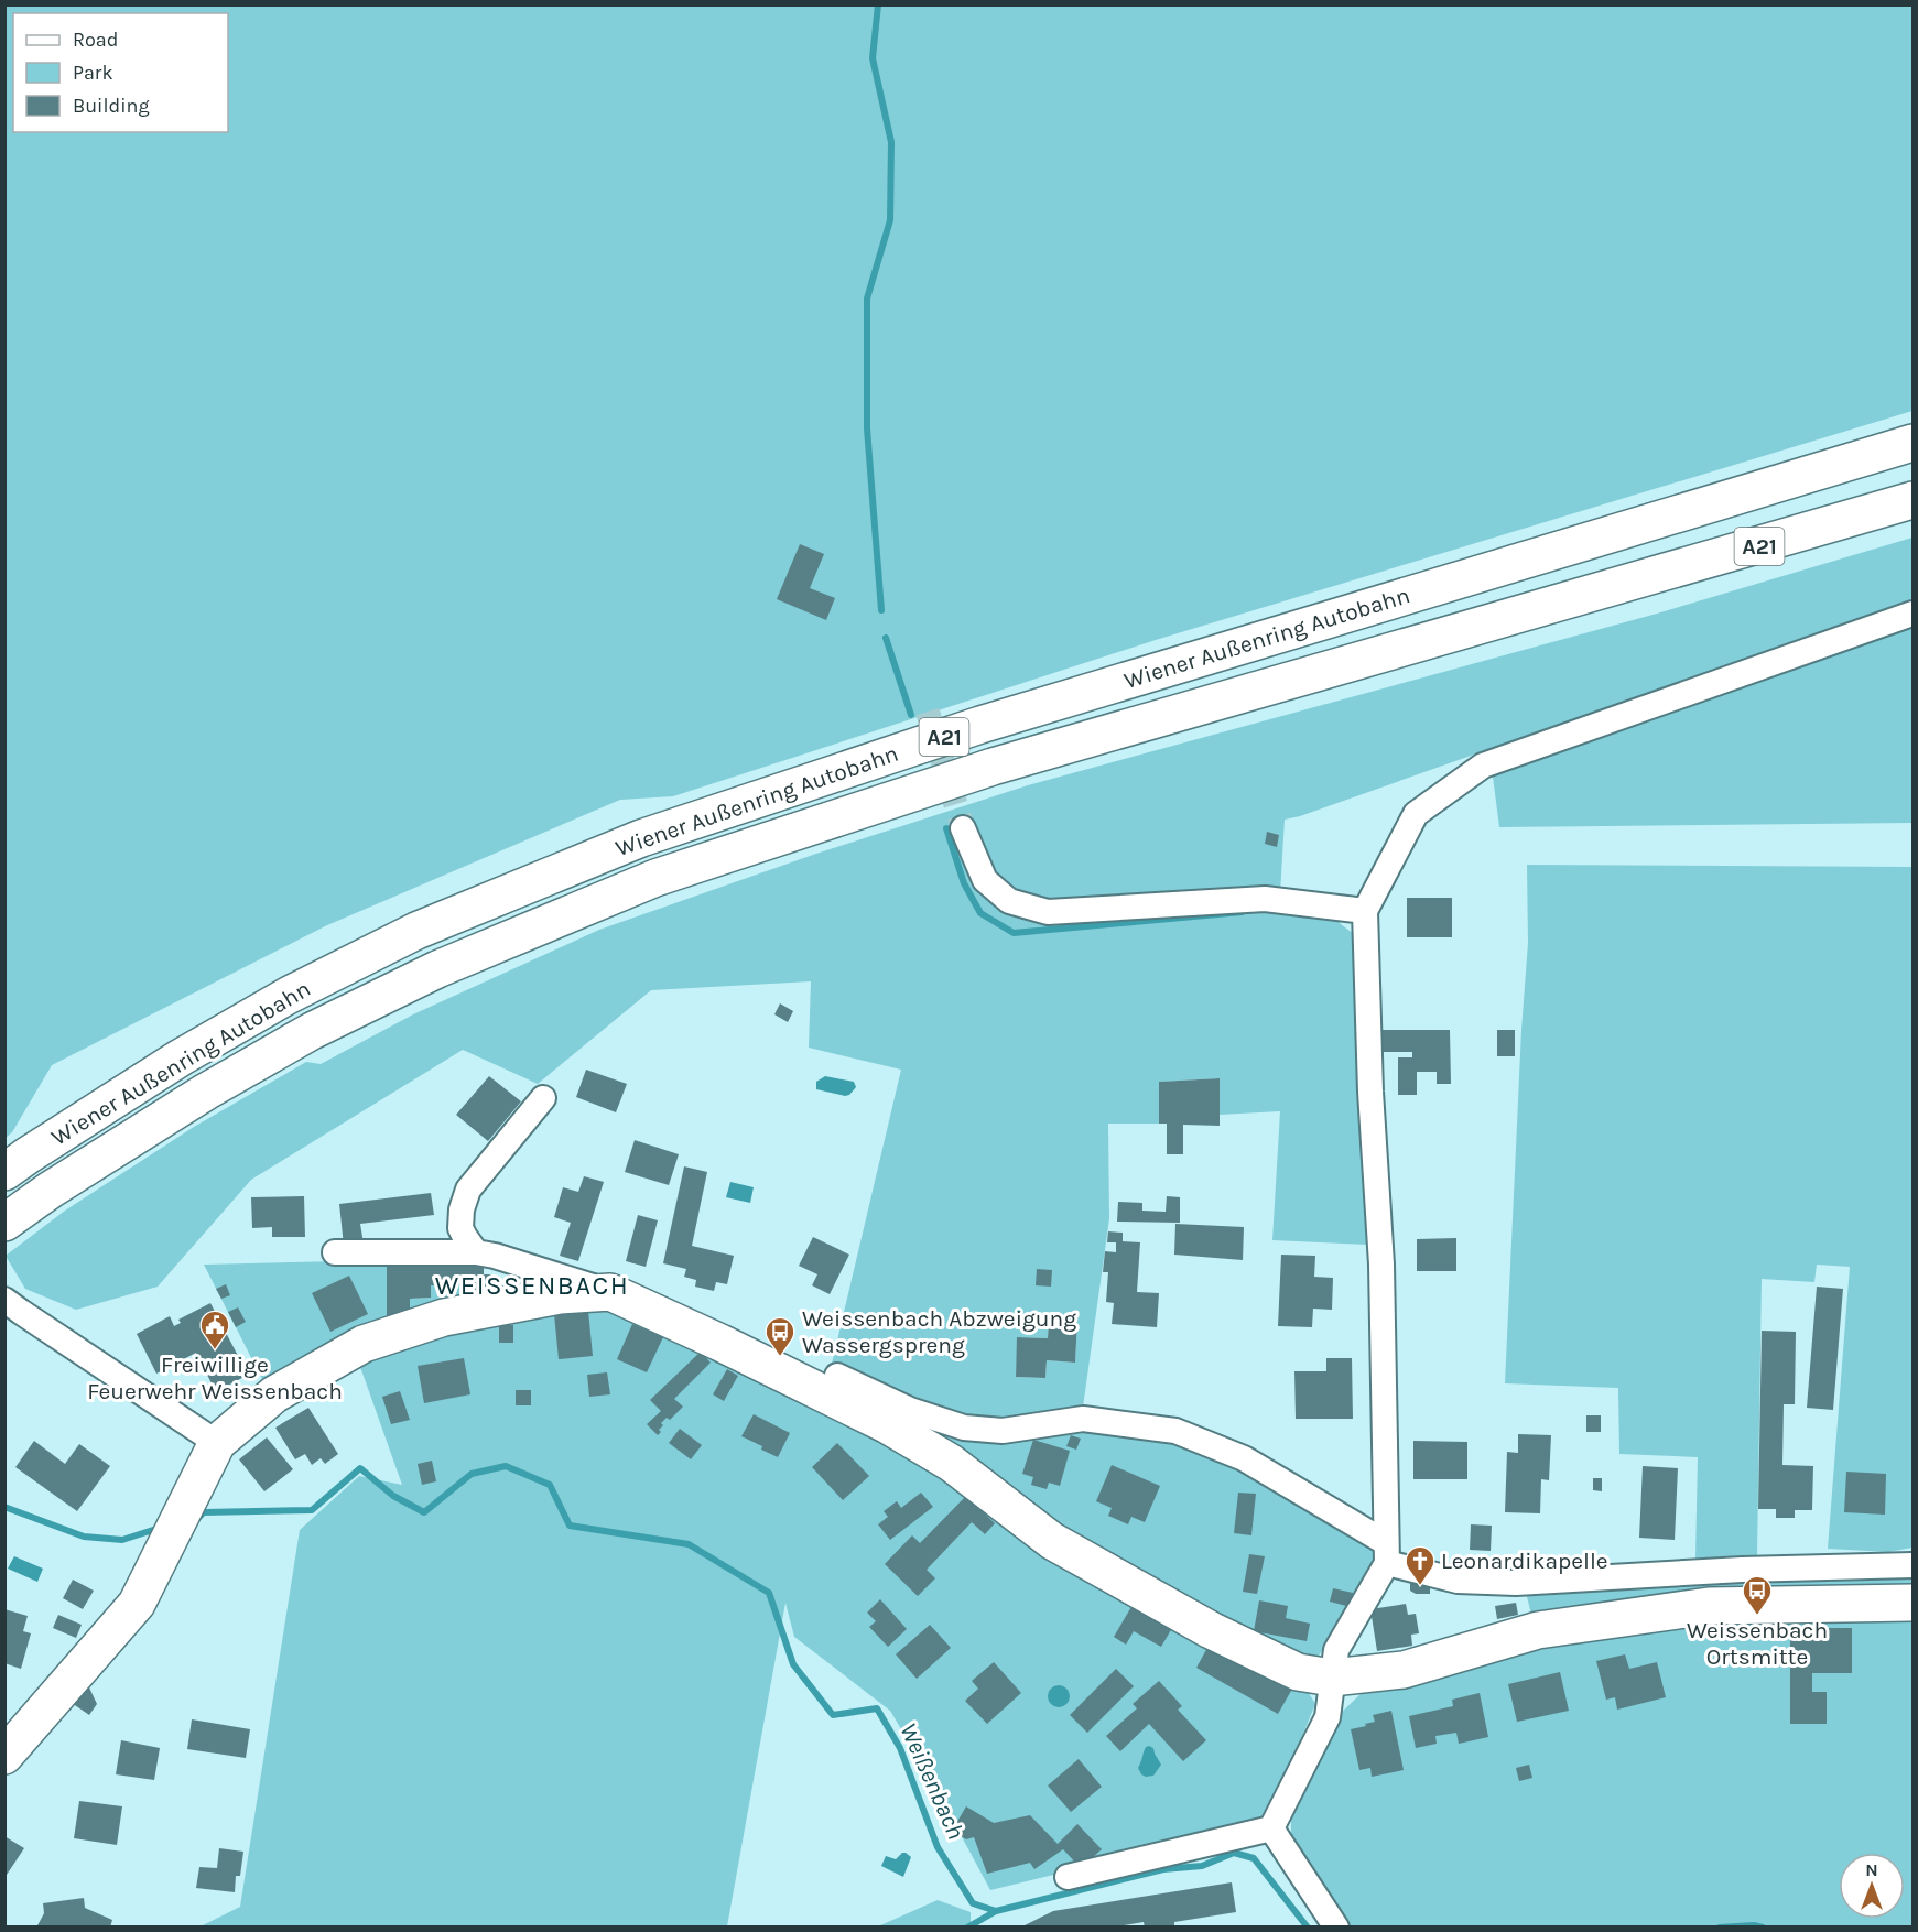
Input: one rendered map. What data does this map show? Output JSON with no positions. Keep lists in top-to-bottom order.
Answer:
{
  "streets": {
    "main road": ["A21", "Wiener Außenring Autobahn"]
  },
  "districts": ["WEISSENBACH"],
  "water": ["Weißenbach"],
  "places": {
    "public building": ["Freiwillige Feuerwehr Weissenbach"],
    "bus stop": ["Weissenbach Abzweigung Wassergspreng", "Weissenbach Ortsmitte"],
    "church": ["Leonardikapelle"]
  },
  "legend": ["Road", "Park", "Building"],
  "north": "top"
}
